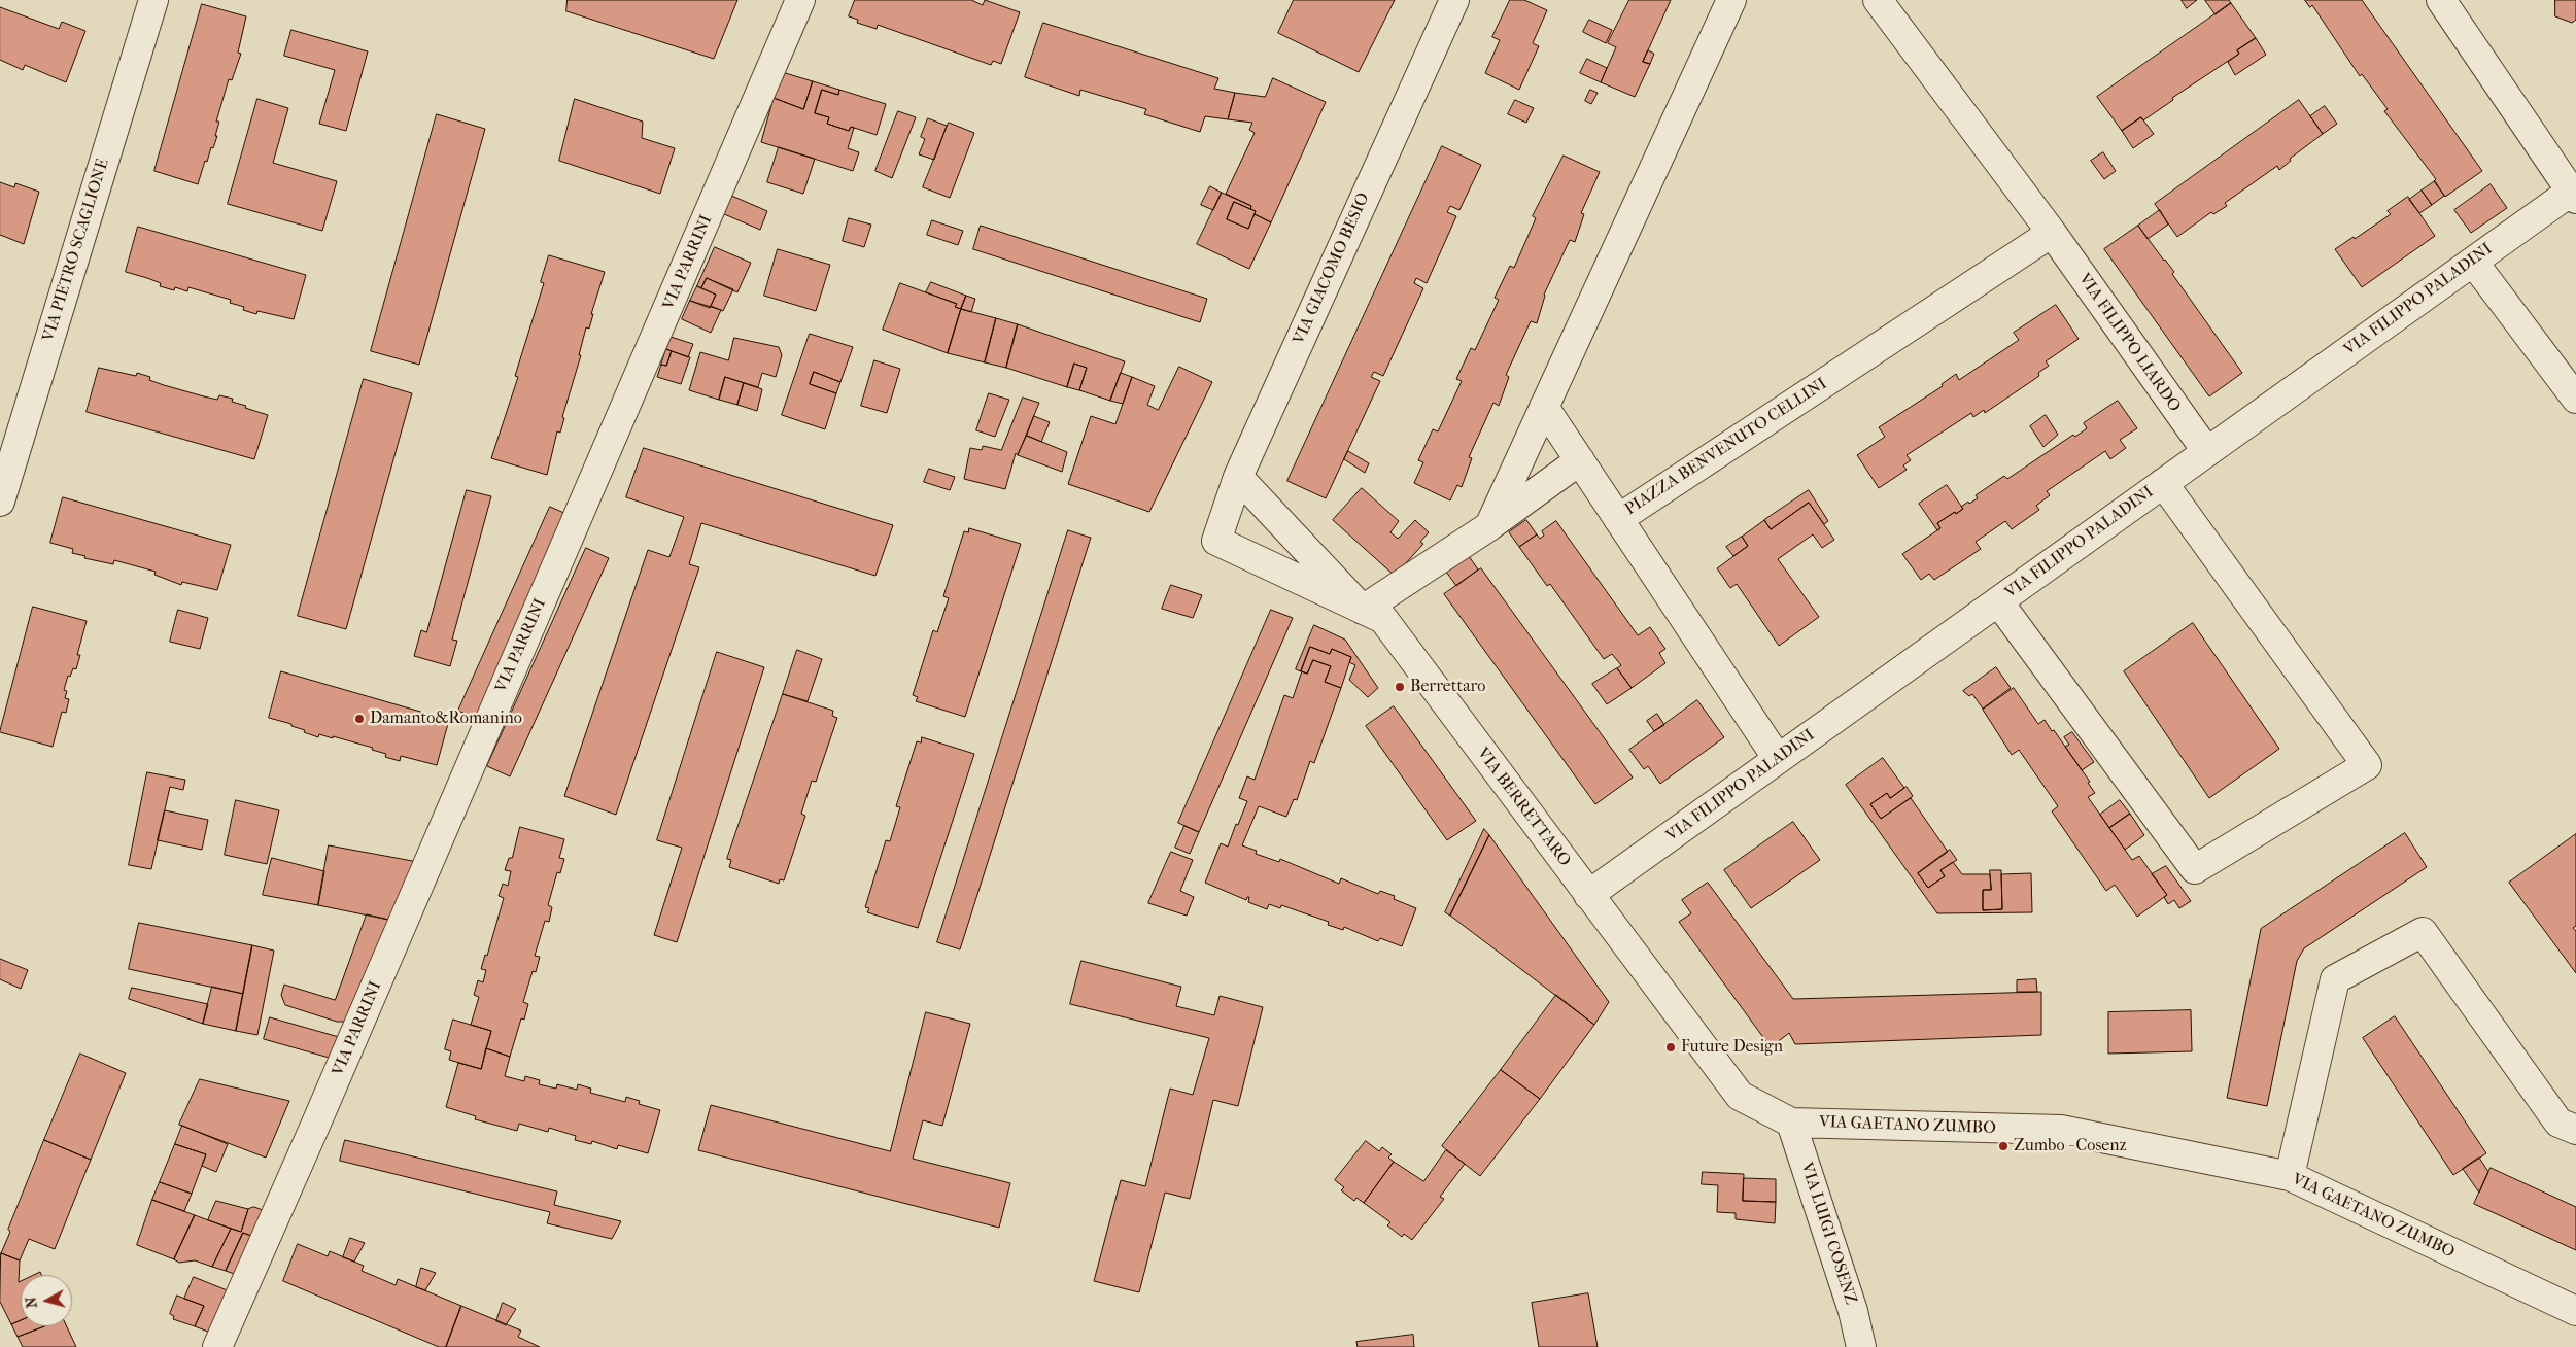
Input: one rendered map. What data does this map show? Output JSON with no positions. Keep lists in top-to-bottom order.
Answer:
{
  "streets": {
    "street": [
      "VIA PIETRO SCAGLIONE",
      "VIA PARRINI",
      "VIA GIACOMO BESIO",
      "VIA FILIPPO PALADINI",
      "VIA FILIPPO LIARDO",
      "PIAZZA BENVENUTO CELLINI",
      "VIA BERRETTARO",
      "VIA GAETANO ZUMBO",
      "VIA LUIGI COSENZ"
    ]
  },
  "crossings": [
    ["VIA GIACOMO BESIO", "VIA BERRETTARO"],
    ["VIA FILIPPO PALADINI", "VIA FILIPPO LIARDO"],
    ["VIA FILIPPO PALADINI", "VIA BERRETTARO"],
    ["VIA FILIPPO LIARDO", "PIAZZA BENVENUTO CELLINI"],
    ["VIA BERRETTARO", "VIA GAETANO ZUMBO"],
    ["VIA BERRETTARO", "VIA LUIGI COSENZ"],
    ["VIA GAETANO ZUMBO", "VIA LUIGI COSENZ"]
  ],
  "places": [
    "Berrettaro",
    "Damanto&Romanino",
    "Future Design",
    "Zumbo - Cosenz"
  ],
  "north": "left"
}
